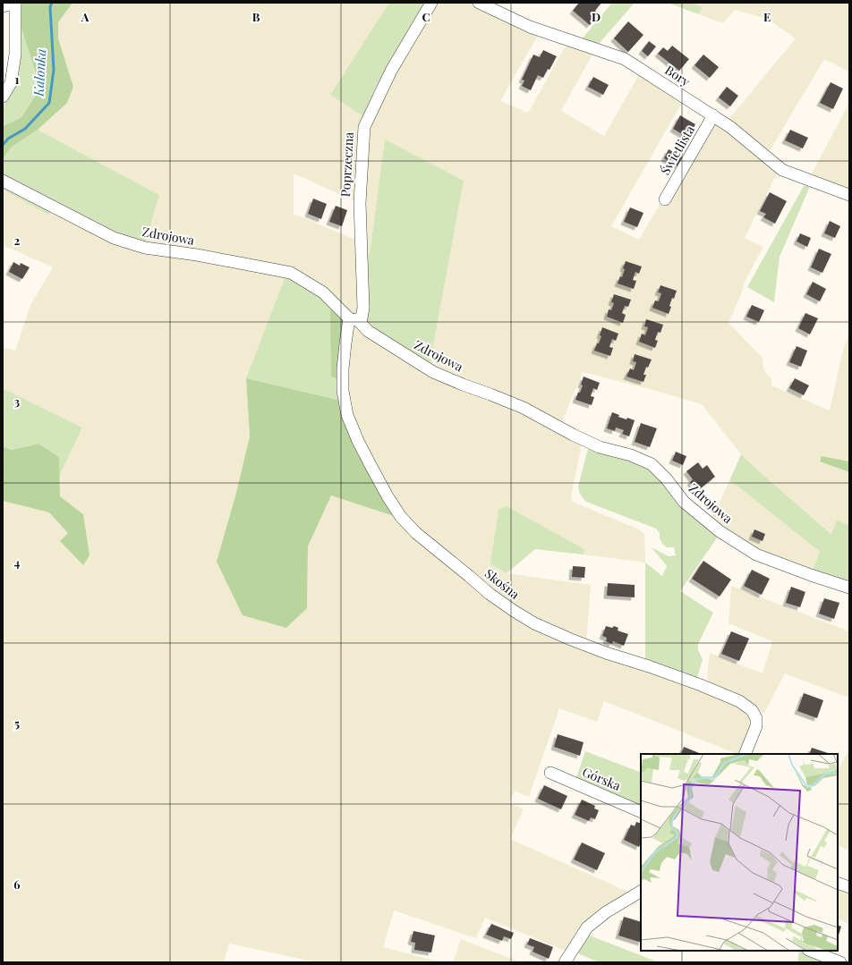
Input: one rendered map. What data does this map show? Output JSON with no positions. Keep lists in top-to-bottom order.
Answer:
{
  "streets": {
    "street": [
      "Bory",
      "Świetlista",
      "Poprzeczna",
      "Zdrojowa",
      "Skośna",
      "Górska"
    ]
  },
  "crossings": [
    ["Bory", "Świetlista"],
    ["Poprzeczna", "Zdrojowa"],
    ["Poprzeczna", "Skośna"],
    ["Zdrojowa", "Skośna"]
  ],
  "water": ["Kalonka"],
  "grid": {
    "columns": [
      "A",
      "B",
      "C",
      "D",
      "E"
    ],
    "rows": [
      "1",
      "2",
      "3",
      "4",
      "5",
      "6"
    ]
  }
}
